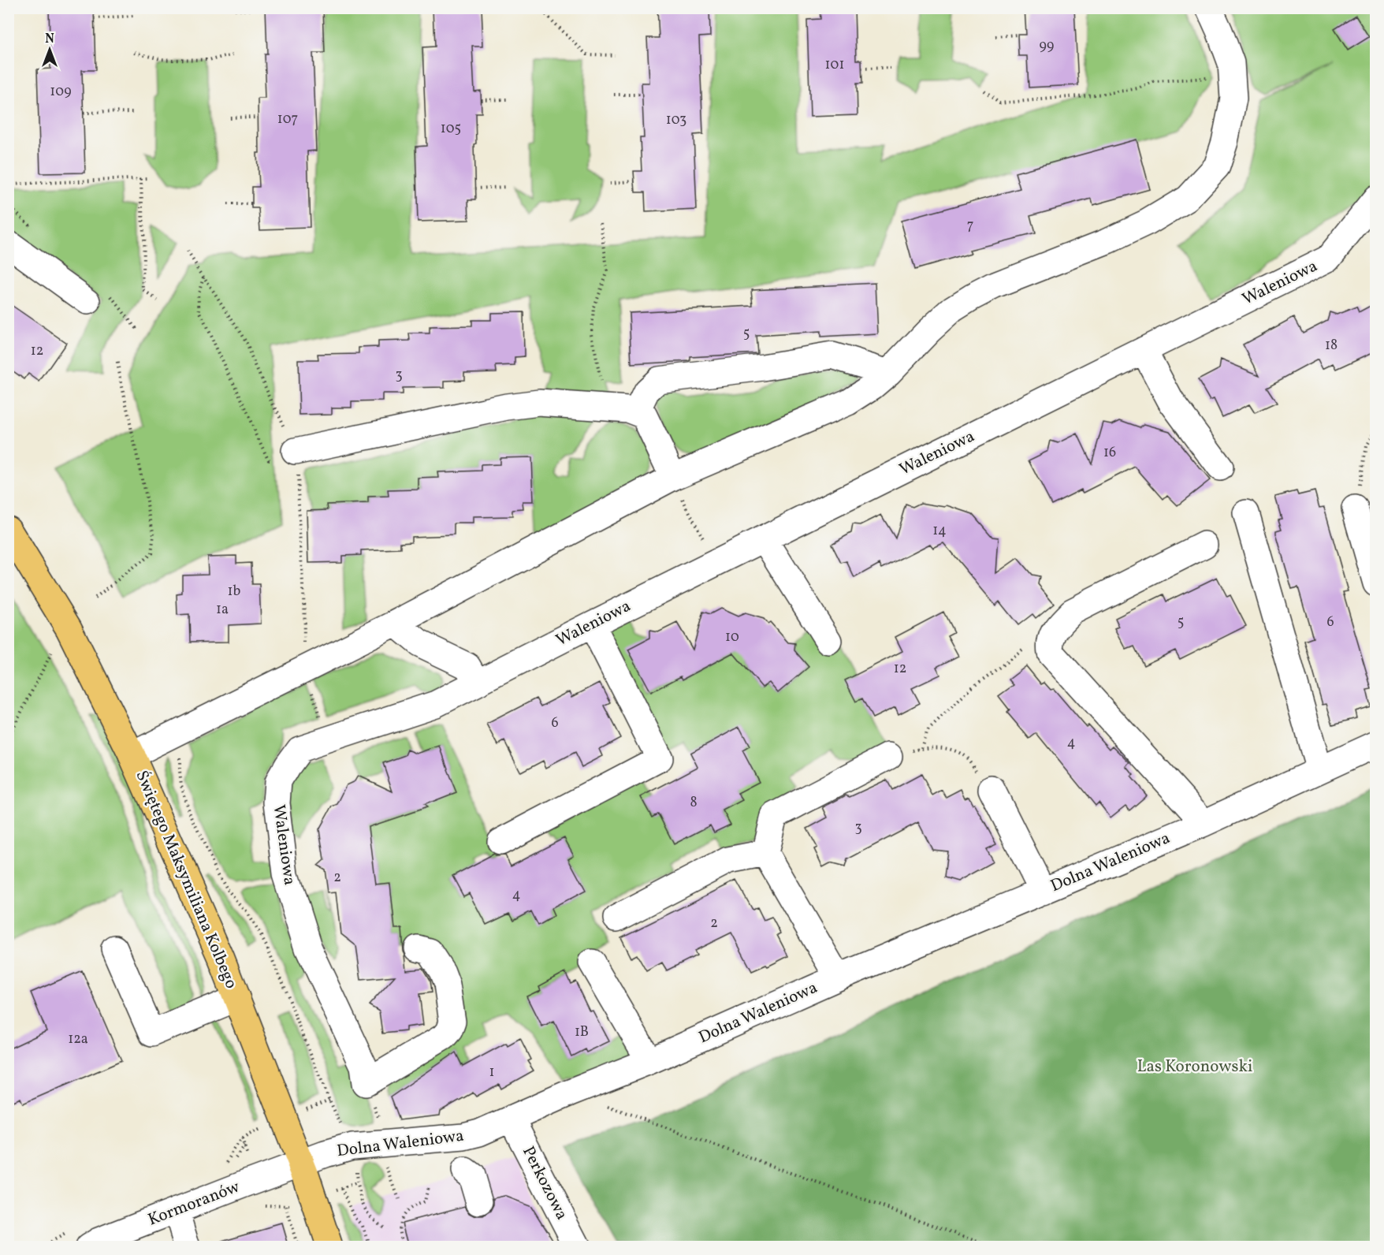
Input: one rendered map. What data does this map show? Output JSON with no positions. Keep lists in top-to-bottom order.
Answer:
{
  "streets": {
    "main road": ["Świętego Maksymiliana Kolbego"],
    "street": [
      "Waleniowa",
      "Dolna Waleniowa",
      "Perkozowa",
      "Kormoranów"
    ]
  },
  "crossings": [
    ["Dolna Waleniowa", "Świętego Maksymiliana Kolbego"],
    ["Dolna Waleniowa", "Perkozowa"],
    ["Dolna Waleniowa", "Kormoranów"],
    ["Świętego Maksymiliana Kolbego", "Kormoranów"]
  ],
  "parks": ["Las Koronowski"],
  "house_numbers": [
    "99",
    "101",
    "109",
    "107",
    "103",
    "105",
    "7",
    "5",
    "18",
    "12",
    "3",
    "16",
    "14",
    "1b",
    "1a",
    "5",
    "6",
    "10",
    "12",
    "6",
    "4",
    "8",
    "3",
    "2",
    "4",
    "2",
    "1B",
    "12a",
    "1"
  ],
  "north": "top"
}
